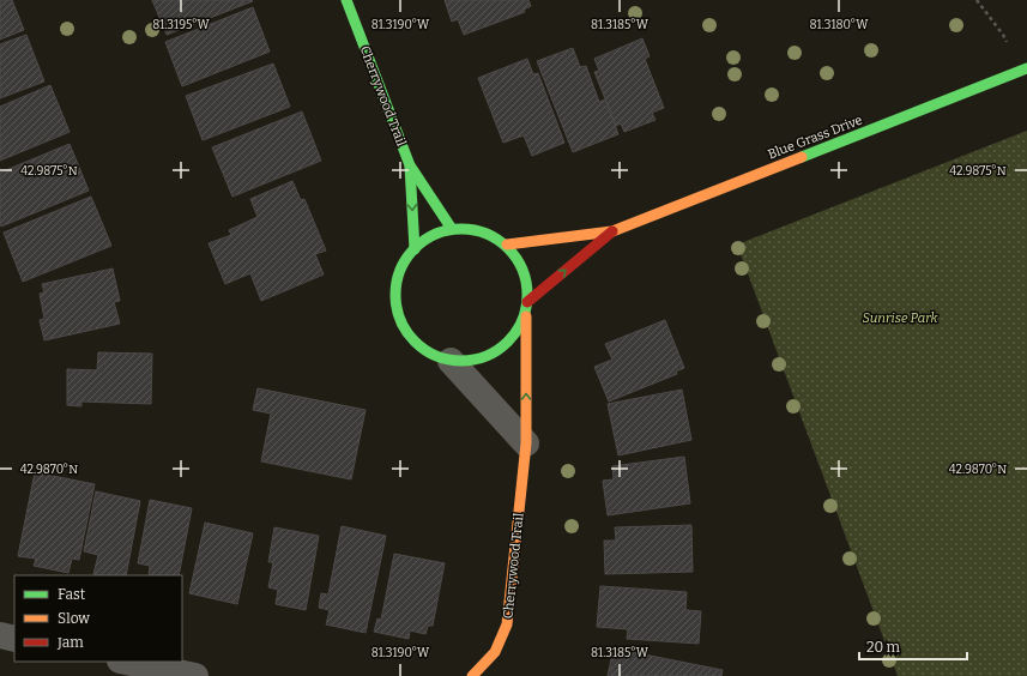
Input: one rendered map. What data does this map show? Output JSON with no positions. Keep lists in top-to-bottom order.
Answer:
{
  "streets": {
    "street": ["Cherrywood Trail", "Blue Grass Drive"]
  },
  "crossings": [
    ["Cherrywood Trail", "Blue Grass Drive"]
  ],
  "parks": ["Sunrise Park"],
  "legend": ["Fast", "Slow", "Jam"],
  "scale_bar": "20 m",
  "coordinates": [
    "81.3195°W",
    "81.3190°W",
    "81.3185°W",
    "81.3180°W",
    "42.9875°N",
    "42.9870°N"
  ]
}
